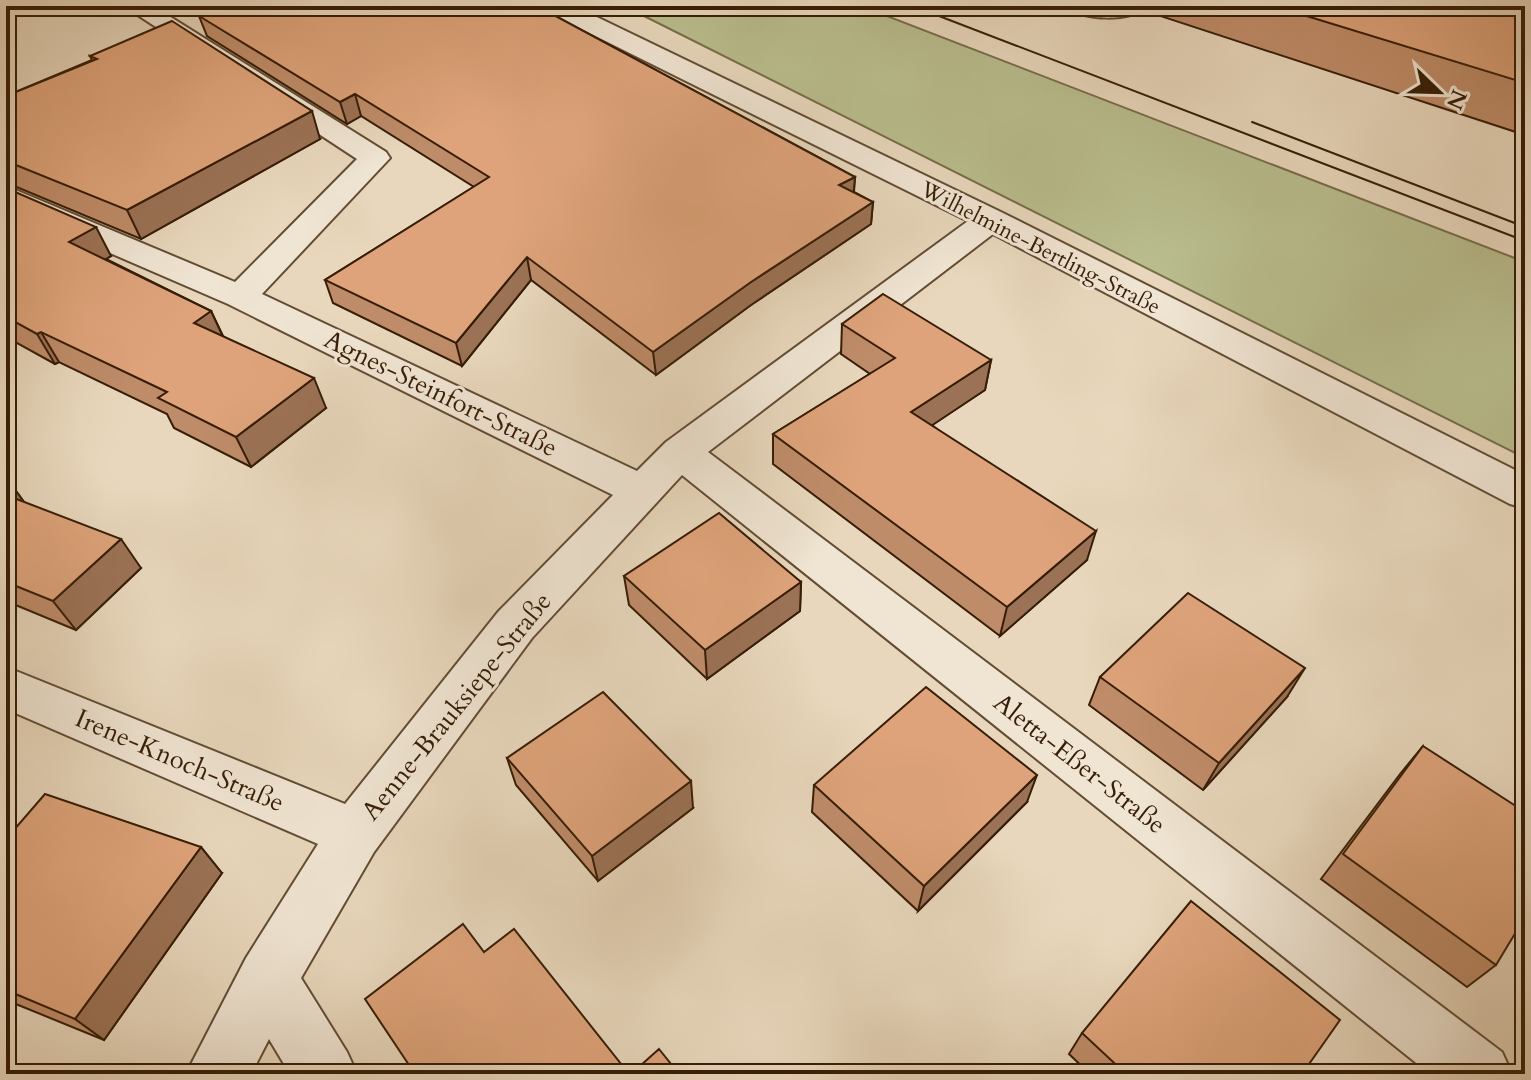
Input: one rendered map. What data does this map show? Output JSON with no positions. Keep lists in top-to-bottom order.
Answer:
{
  "streets": {
    "street": [
      "Wilhelmine-Bertling-Straße",
      "Agnes-Steinfort-Straße",
      "Aenne-Brauksiepe-Straße",
      "Irene-Knoch-Straße",
      "Aletta-Eßer-Straße"
    ]
  },
  "crossings": [
    ["Wilhelmine-Bertling-Straße", "Aenne-Brauksiepe-Straße"],
    ["Agnes-Steinfort-Straße", "Aenne-Brauksiepe-Straße"],
    ["Aenne-Brauksiepe-Straße", "Irene-Knoch-Straße"],
    ["Aenne-Brauksiepe-Straße", "Aletta-Eßer-Straße"]
  ],
  "north": "bottom right"
}
